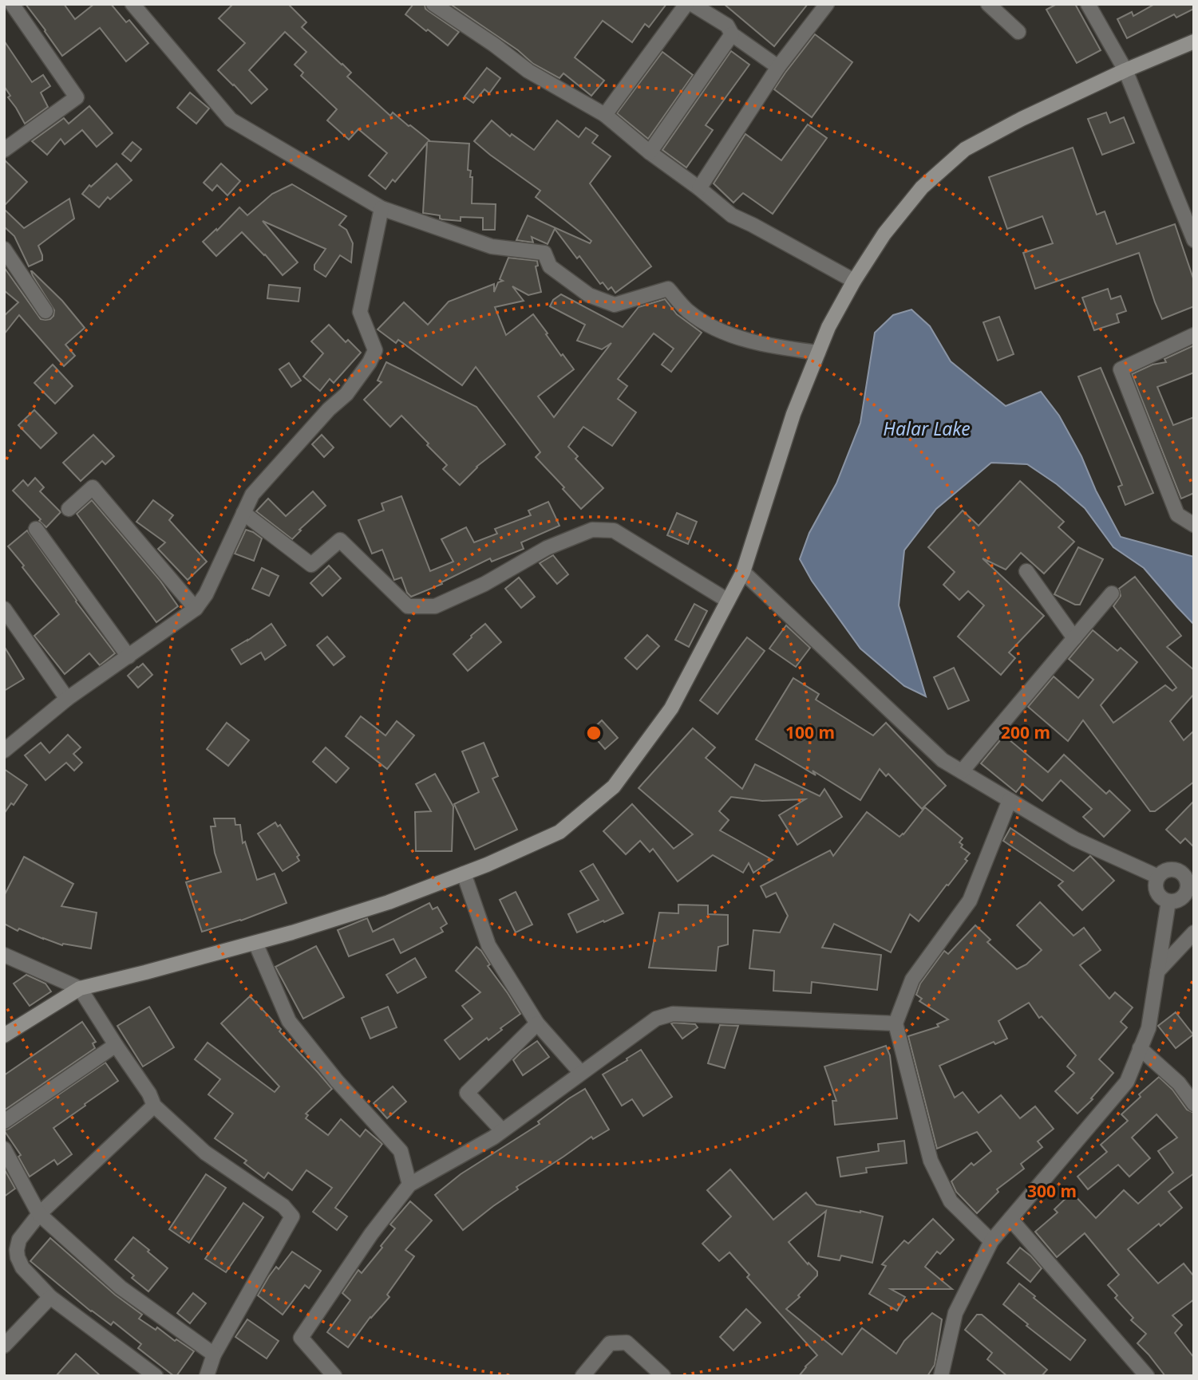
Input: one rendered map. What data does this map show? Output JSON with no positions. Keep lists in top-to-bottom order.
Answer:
{
  "water": ["Halar Lake"],
  "rings": ["100 m", "200 m", "300 m"]
}
